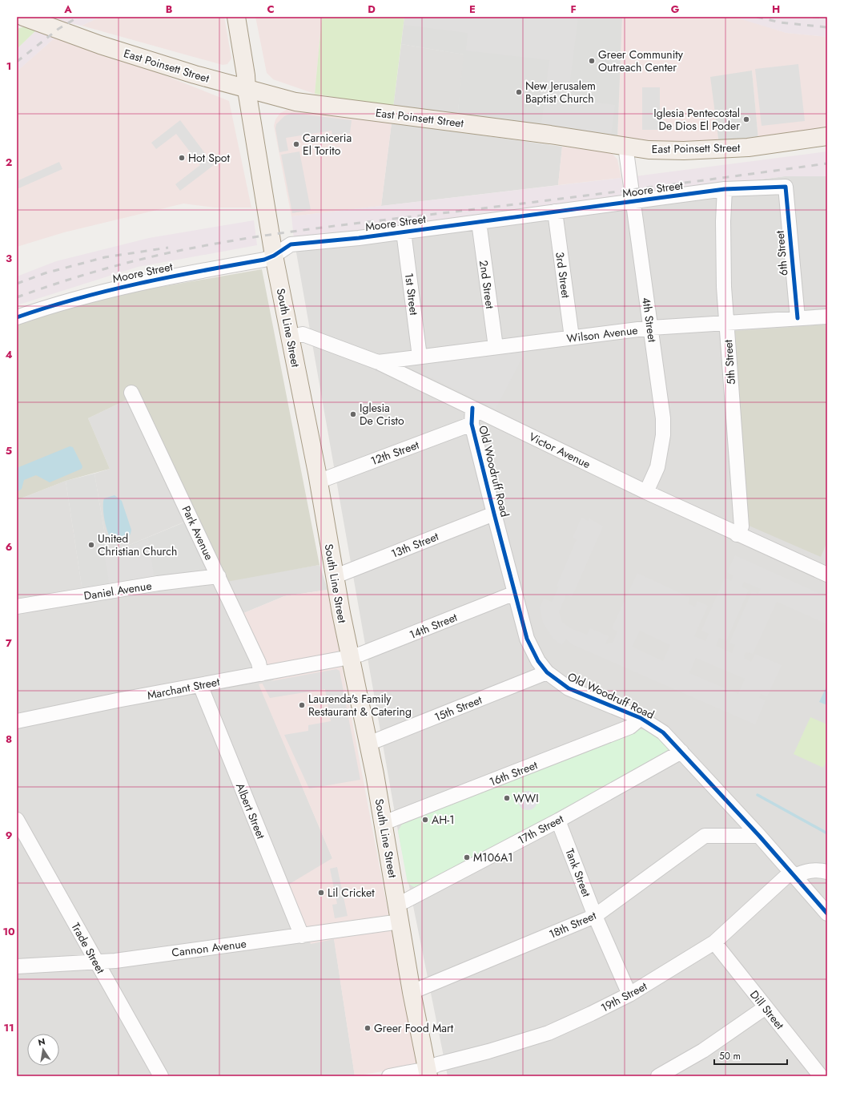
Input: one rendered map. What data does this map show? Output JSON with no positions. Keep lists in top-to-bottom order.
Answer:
{
  "streets": {
    "main road": ["East Poinsett Street", "South Line Street"],
    "street": [
      "Moore Street",
      "6th Street",
      "3rd Street",
      "2nd Street",
      "1st Street",
      "4th Street",
      "Wilson Avenue",
      "5th Street",
      "Victor Avenue",
      "12th Street",
      "Old Woodruff Road",
      "Park Avenue",
      "13th Street",
      "Daniel Avenue",
      "14th Street",
      "Marchant Street",
      "15th Street",
      "16th Street",
      "Albert Street",
      "17th Street",
      "Tank Street",
      "18th Street",
      "Trade Street",
      "Cannon Avenue",
      "19th Street",
      "Dill Street"
    ]
  },
  "crossings": [
    ["East Poinsett Street", "4th Street"],
    ["East Poinsett Street", "South Line Street"],
    ["Moore Street", "6th Street"],
    ["Moore Street", "3rd Street"],
    ["Moore Street", "2nd Street"],
    ["Moore Street", "1st Street"],
    ["Moore Street", "4th Street"],
    ["Moore Street", "South Line Street"],
    ["Moore Street", "5th Street"],
    ["6th Street", "Wilson Avenue"],
    ["3rd Street", "Wilson Avenue"],
    ["2nd Street", "Wilson Avenue"],
    ["1st Street", "Wilson Avenue"],
    ["4th Street", "Wilson Avenue"],
    ["4th Street", "Victor Avenue"],
    ["South Line Street", "Victor Avenue"],
    ["South Line Street", "12th Street"],
    ["South Line Street", "13th Street"],
    ["South Line Street", "14th Street"],
    ["South Line Street", "Marchant Street"],
    ["South Line Street", "15th Street"],
    ["South Line Street", "16th Street"],
    ["South Line Street", "17th Street"],
    ["South Line Street", "18th Street"],
    ["South Line Street", "Cannon Avenue"],
    ["South Line Street", "19th Street"],
    ["Wilson Avenue", "5th Street"],
    ["Wilson Avenue", "Victor Avenue"],
    ["5th Street", "Victor Avenue"],
    ["Victor Avenue", "Old Woodruff Road"],
    ["12th Street", "Old Woodruff Road"],
    ["Old Woodruff Road", "13th Street"],
    ["Old Woodruff Road", "14th Street"],
    ["Old Woodruff Road", "15th Street"],
    ["Old Woodruff Road", "16th Street"],
    ["Old Woodruff Road", "17th Street"],
    ["Old Woodruff Road", "18th Street"],
    ["Old Woodruff Road", "19th Street"],
    ["Park Avenue", "Daniel Avenue"],
    ["Park Avenue", "Marchant Street"],
    ["14th Street", "Marchant Street"],
    ["Marchant Street", "Albert Street"],
    ["Albert Street", "Cannon Avenue"],
    ["17th Street", "Tank Street"],
    ["Tank Street", "18th Street"],
    ["Tank Street", "19th Street"],
    ["Trade Street", "Cannon Avenue"],
    ["19th Street", "Dill Street"]
  ],
  "places": [
    "Greer Community Outreach Center",
    "New Jerusalem Baptist Church",
    "Iglesia Pentecostal De Dios El Poder",
    "Carniceria El Torito",
    "Hot Spot",
    "Iglesia De Cristo",
    "United Christian Church",
    "Laurenda's Family Restaurant & Catering",
    "WWI",
    "AH-1",
    "M106A1",
    "Lil Cricket",
    "Greer Food Mart"
  ],
  "scale_bar": "50 m",
  "north": "top",
  "grid": {
    "columns": [
      "A",
      "B",
      "C",
      "D",
      "E",
      "F",
      "G",
      "H"
    ],
    "rows": [
      "1",
      "2",
      "3",
      "4",
      "5",
      "6",
      "7",
      "8",
      "9",
      "10",
      "11"
    ]
  }
}
